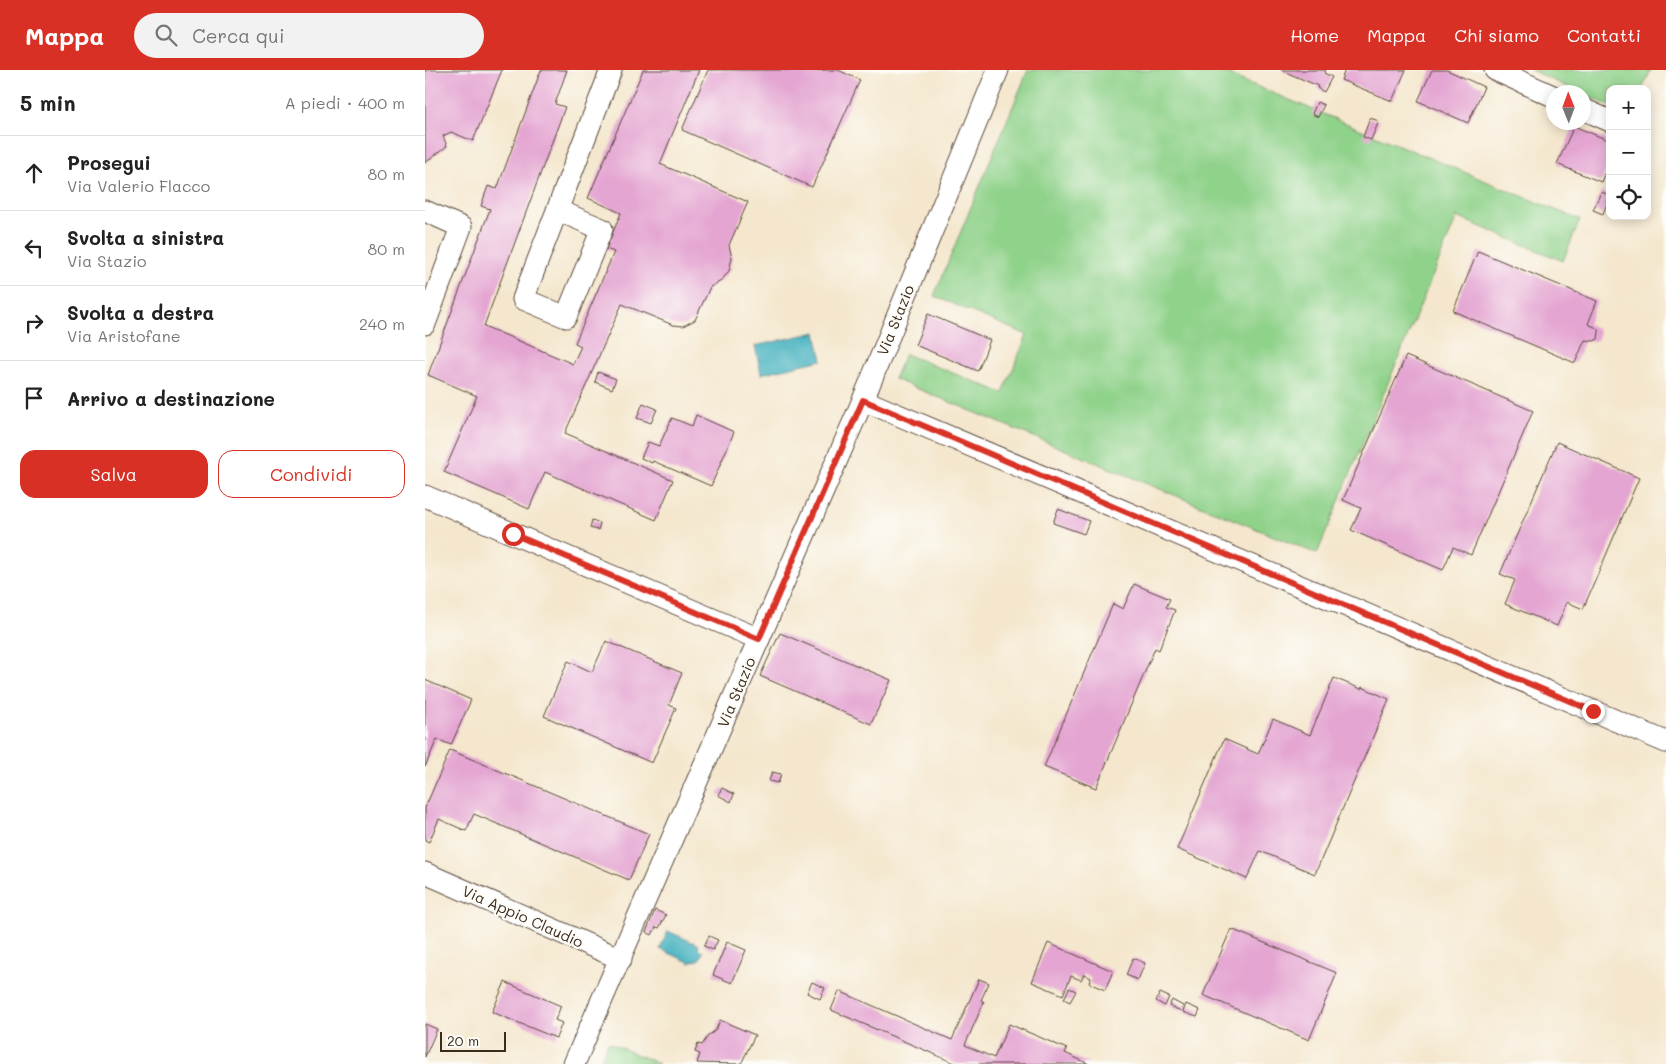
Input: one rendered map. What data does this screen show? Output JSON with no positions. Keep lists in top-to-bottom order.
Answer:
{
  "streets": {
    "street": ["Via Stazio", "Via Appio Claudio"]
  },
  "crossings": [
    ["Via Stazio", "Via Appio Claudio"]
  ],
  "scale_bar": "20 m",
  "north": "top",
  "page": {
    "header": "Mappa",
    "search": "Cerca qui",
    "nav": [
      "Home",
      "Mappa",
      "Chi siamo",
      "Contatti"
    ],
    "heading": ["5 min", "A piedi · 400 m"],
    "map_buttons": ["+", "−"],
    "list": [
      ["Prosegui", "Via Valerio Flacco", "80 m"],
      ["Svolta a sinistra", "Via Stazio", "80 m"],
      ["Svolta a destra", "Via Aristofane", "240 m"],
      "Arrivo a destinazione"
    ],
    "buttons": ["Salva", "Condividi"],
    "scale": "20 m"
  }
}
